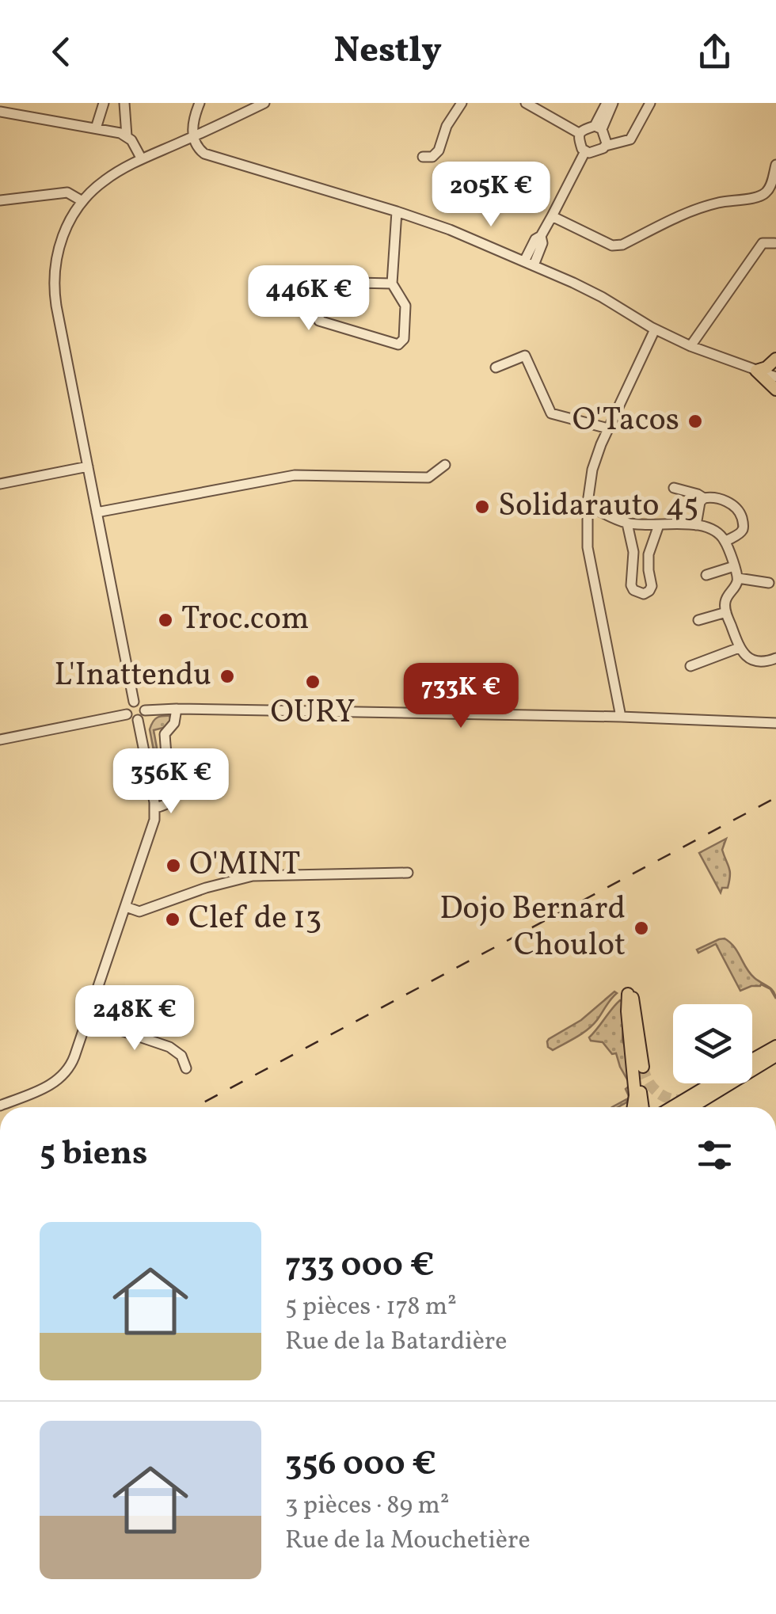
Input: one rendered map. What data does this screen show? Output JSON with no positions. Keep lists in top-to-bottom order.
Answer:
{
  "places": [
    "O'Tacos",
    "Solidarauto 45",
    "Troc.com",
    "L'Inattendu",
    "OURY",
    "O'MINT",
    "Clef de 13",
    "Dojo Bernard Choulot"
  ],
  "page": {
    "header": "Nestly",
    "price": [
      "205K €",
      "446K €",
      "733K €",
      "356K €",
      "248K €"
    ],
    "heading": "5 biens",
    "list": [
      {
        "name": "733 000 €",
        "note": "5 pièces · 178 m² · Rue de la Batardière"
      },
      {
        "name": "356 000 €",
        "note": "3 pièces · 89 m² · Rue de la Mouchetière"
      }
    ]
  }
}
